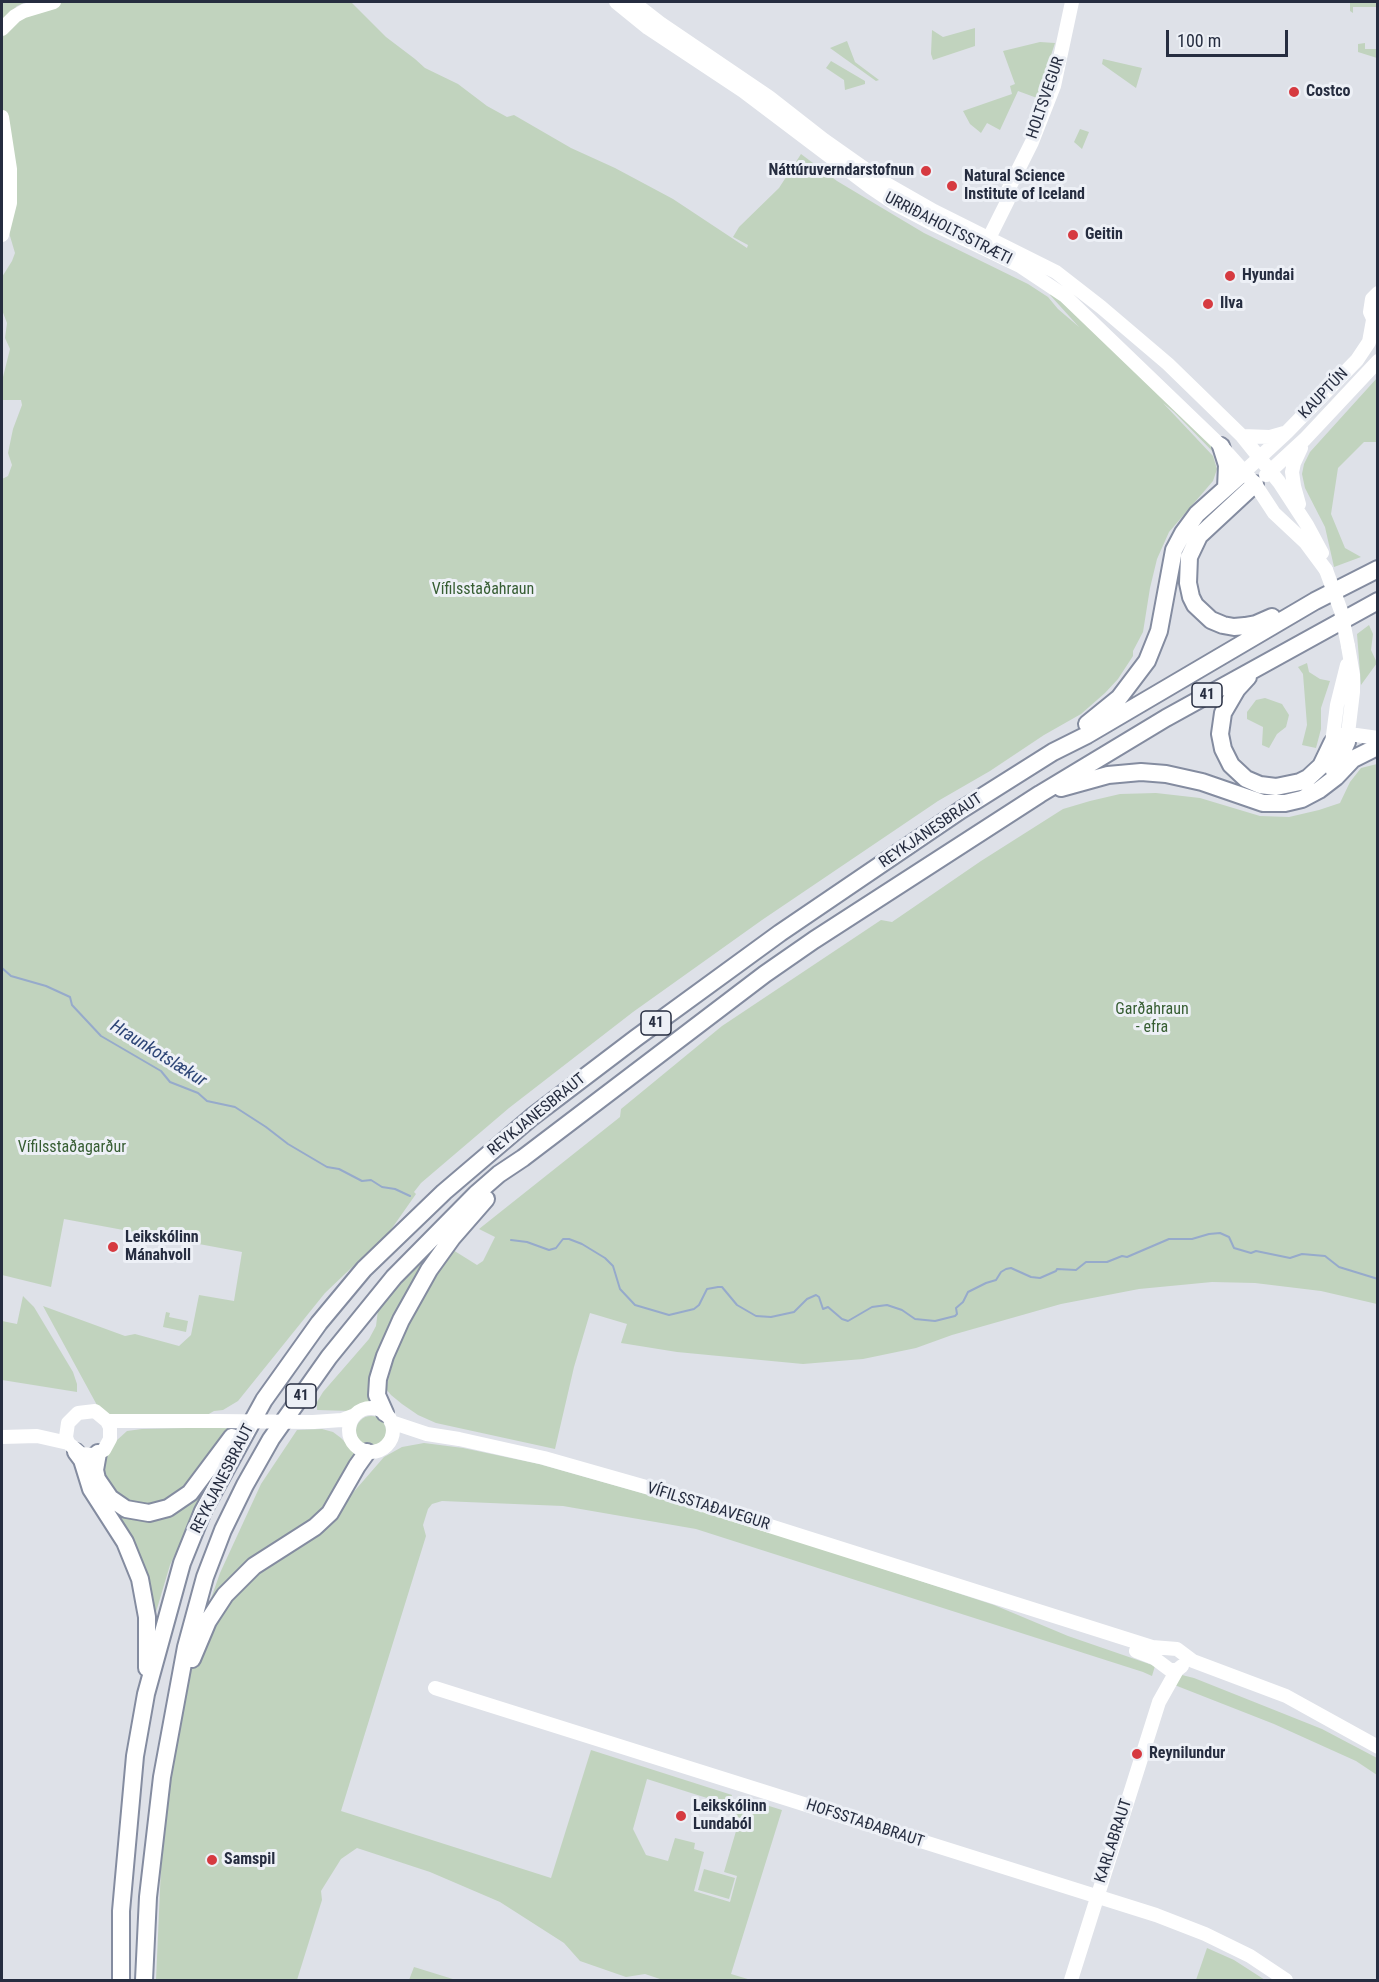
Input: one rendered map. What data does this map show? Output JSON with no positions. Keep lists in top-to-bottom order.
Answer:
{
  "streets": {
    "highway": ["41", "REYKJANESBRAUT"],
    "street": [
      "HOLTSVEGUR",
      "URRIÐAHOLTSSTRÆTI",
      "KAUPTÚN",
      "VÍFILSSTAÐAVEGUR",
      "HOFSSTAÐABRAUT",
      "KARLABRAUT"
    ]
  },
  "crossings": [
    ["HOLTSVEGUR", "URRIÐAHOLTSSTRÆTI"],
    ["URRIÐAHOLTSSTRÆTI", "KAUPTÚN"],
    ["VÍFILSSTAÐAVEGUR", "KARLABRAUT"],
    ["HOFSSTAÐABRAUT", "KARLABRAUT"]
  ],
  "water": ["Hraunkotslækur"],
  "parks": ["Vífilsstaðahraun", "Garðahraun - efra", "Vífilsstaðagarður"],
  "places": [
    "Costco",
    "Náttúruverndarstofnun",
    "Natural Science Institute of Iceland",
    "Geitin",
    "Hyundai",
    "Ilva",
    "Leikskólinn Mánahvoll",
    "Reynilundur",
    "Leikskólinn Lundaból",
    "Samspil"
  ],
  "scale_bar": "100 m"
}
